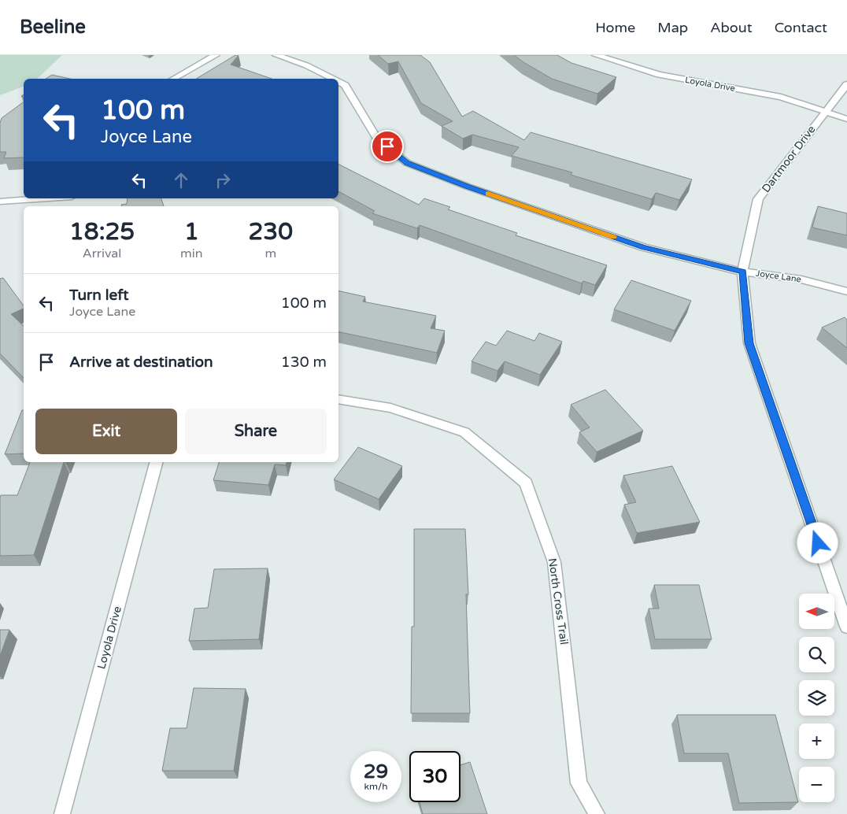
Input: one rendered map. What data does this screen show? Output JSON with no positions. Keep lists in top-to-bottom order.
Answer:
{
  "streets": {
    "street": [
      "Loyola Drive",
      "Dartmoor Drive",
      "Joyce Lane",
      "North Cross Trail"
    ]
  },
  "crossings": [
    ["Loyola Drive", "Dartmoor Drive"],
    ["Dartmoor Drive", "Joyce Lane"]
  ],
  "north": "left",
  "page": {
    "header": "Beeline",
    "nav": [
      "Home",
      "Map",
      "About",
      "Contact"
    ],
    "turn": ["100 m", "Joyce Lane"],
    "eta": [
      "18:25",
      "Arrival",
      "1",
      "min",
      "230",
      "m"
    ],
    "list": [
      {
        "name": "Turn left",
        "note": "Joyce Lane",
        "value": "100 m"
      },
      {
        "name": "Arrive at destination",
        "value": "130 m"
      }
    ],
    "buttons": ["Exit", "Share"],
    "map_buttons": ["+", "−"],
    "speed": "29 km/h",
    "limit": "30"
  }
}
